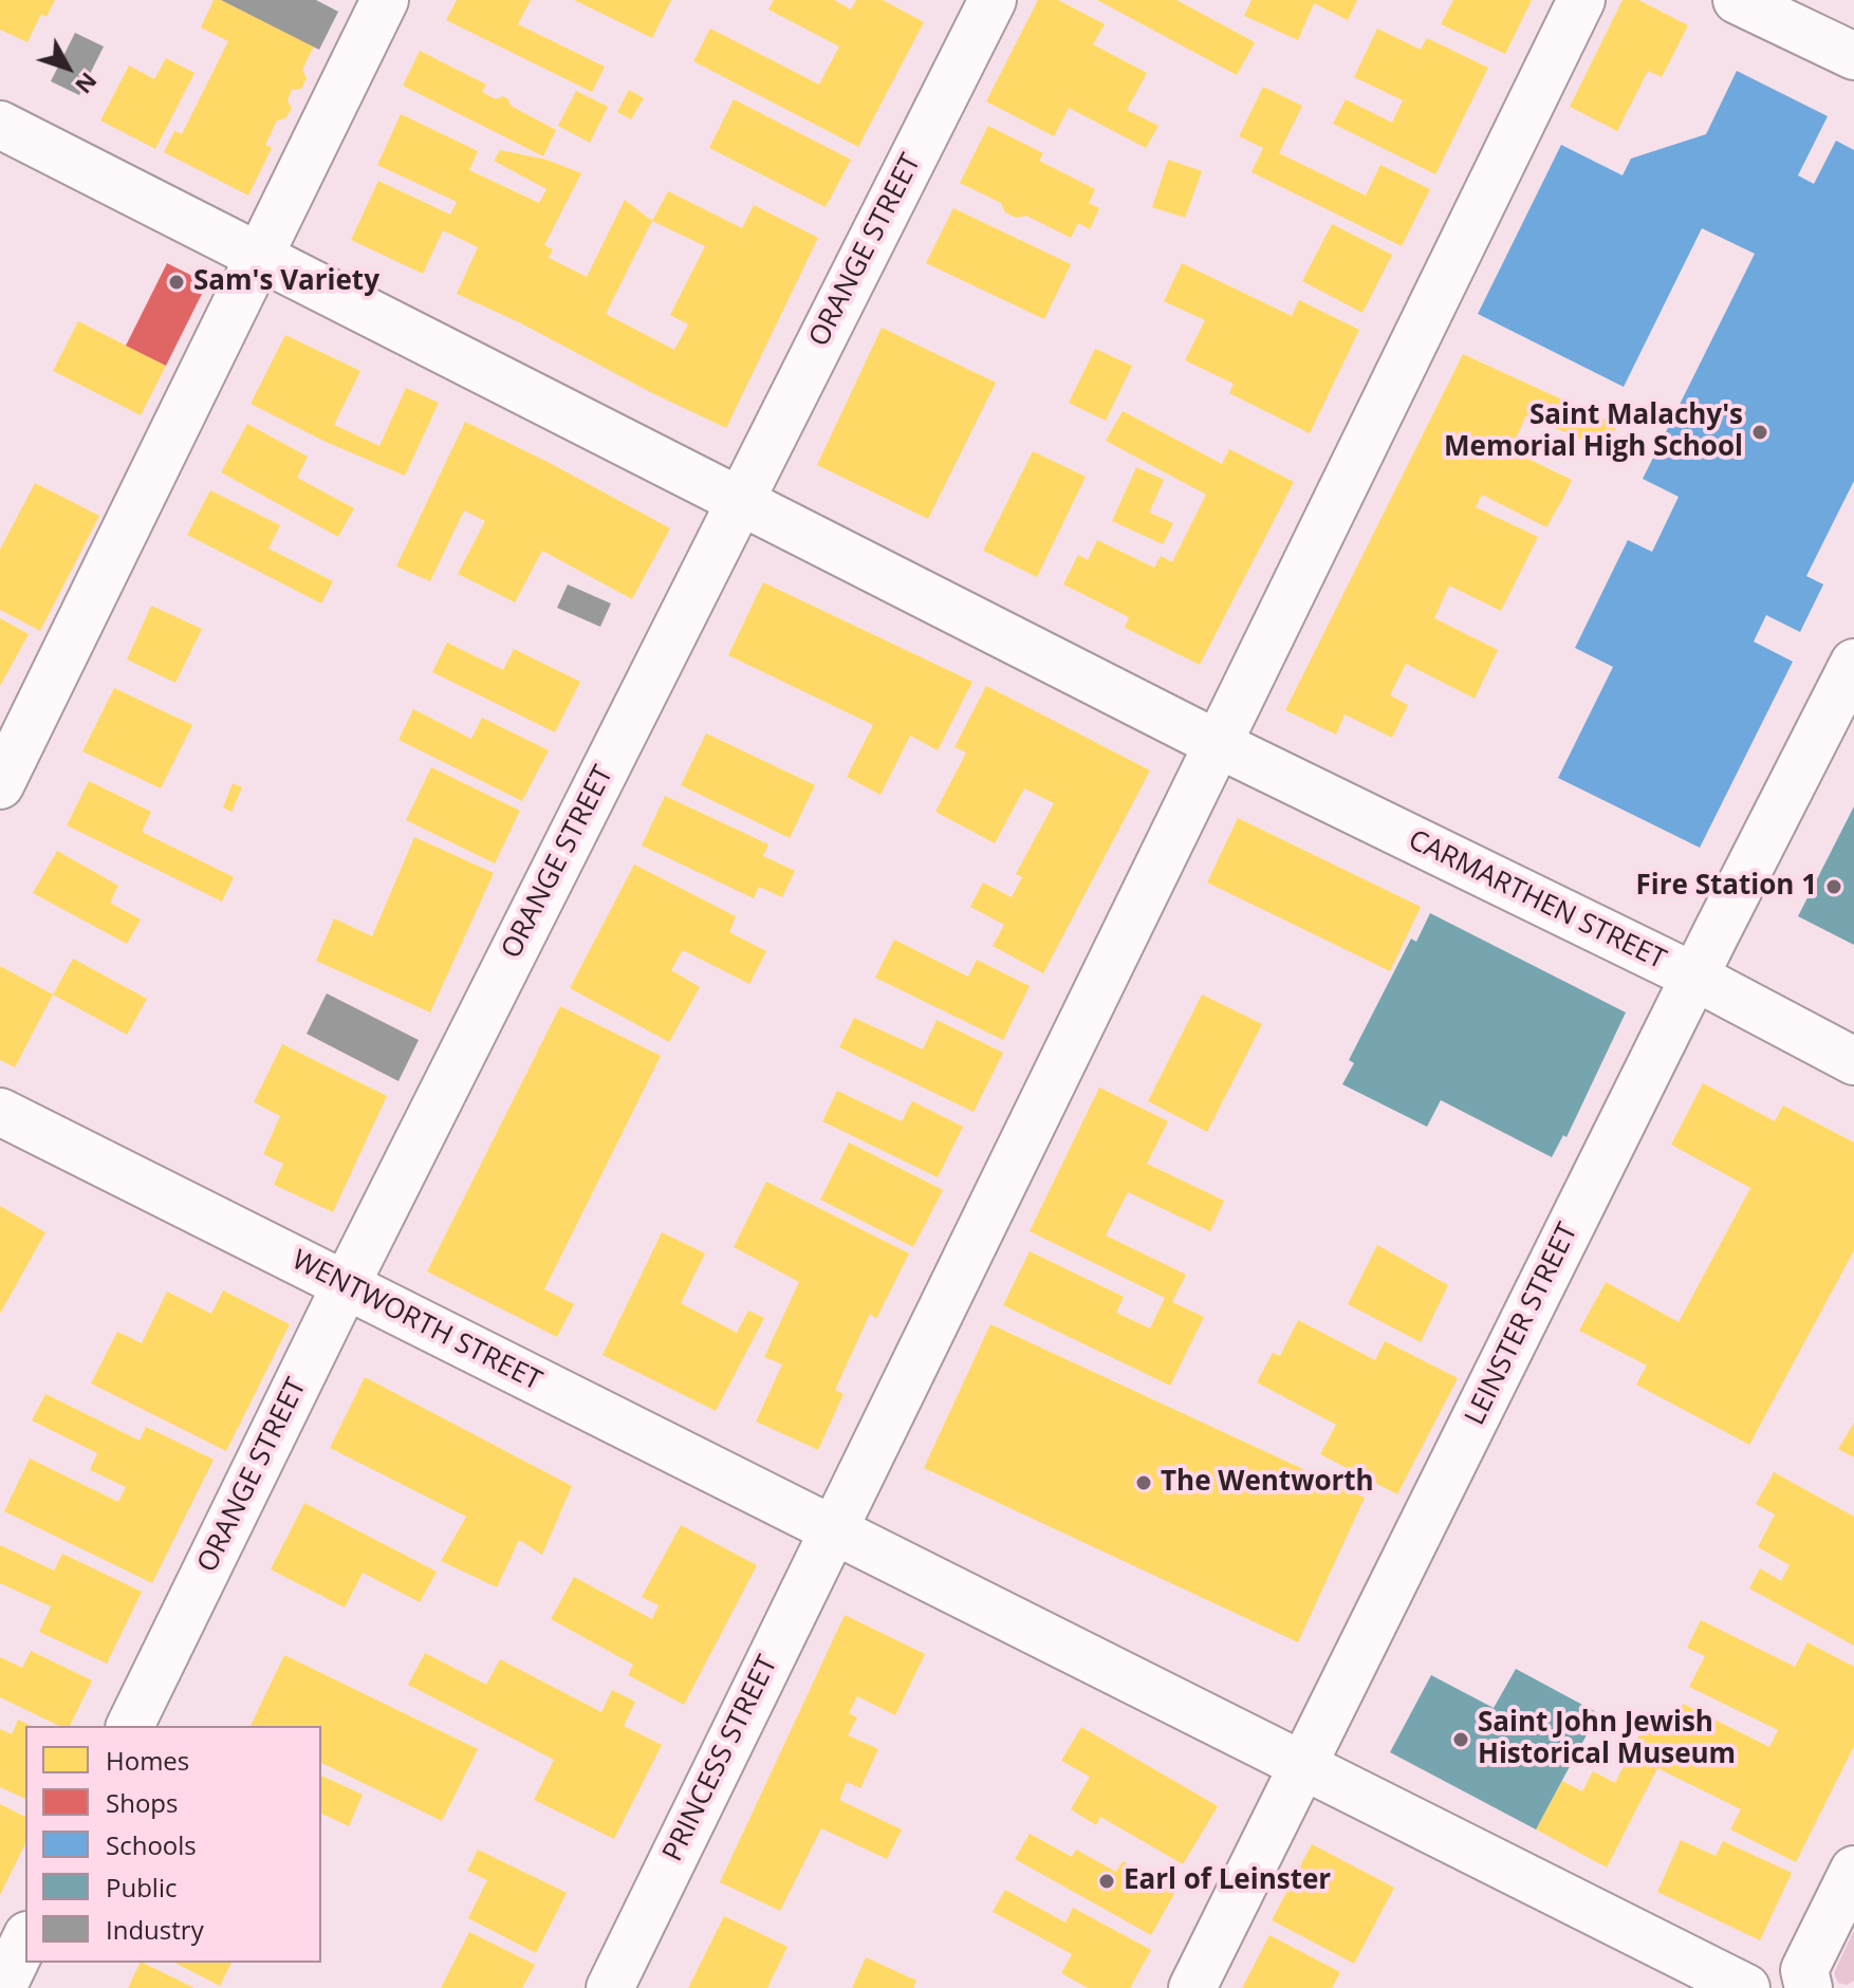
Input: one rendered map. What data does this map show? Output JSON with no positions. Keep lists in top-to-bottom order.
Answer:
{
  "streets": {
    "street": [
      "ORANGE STREET",
      "CARMARTHEN STREET",
      "WENTWORTH STREET",
      "LEINSTER STREET",
      "PRINCESS STREET"
    ]
  },
  "crossings": [
    ["ORANGE STREET", "CARMARTHEN STREET"],
    ["ORANGE STREET", "WENTWORTH STREET"],
    ["CARMARTHEN STREET", "LEINSTER STREET"],
    ["CARMARTHEN STREET", "PRINCESS STREET"],
    ["WENTWORTH STREET", "LEINSTER STREET"],
    ["WENTWORTH STREET", "PRINCESS STREET"]
  ],
  "places": [
    "Sam's Variety",
    "Saint Malachy's Memorial High School",
    "Fire Station 1",
    "The Wentworth",
    "Saint John Jewish Historical Museum",
    "Earl of Leinster"
  ],
  "legend": [
    "Homes",
    "Shops",
    "Schools",
    "Public",
    "Industry"
  ],
  "north": "bottom right"
}
